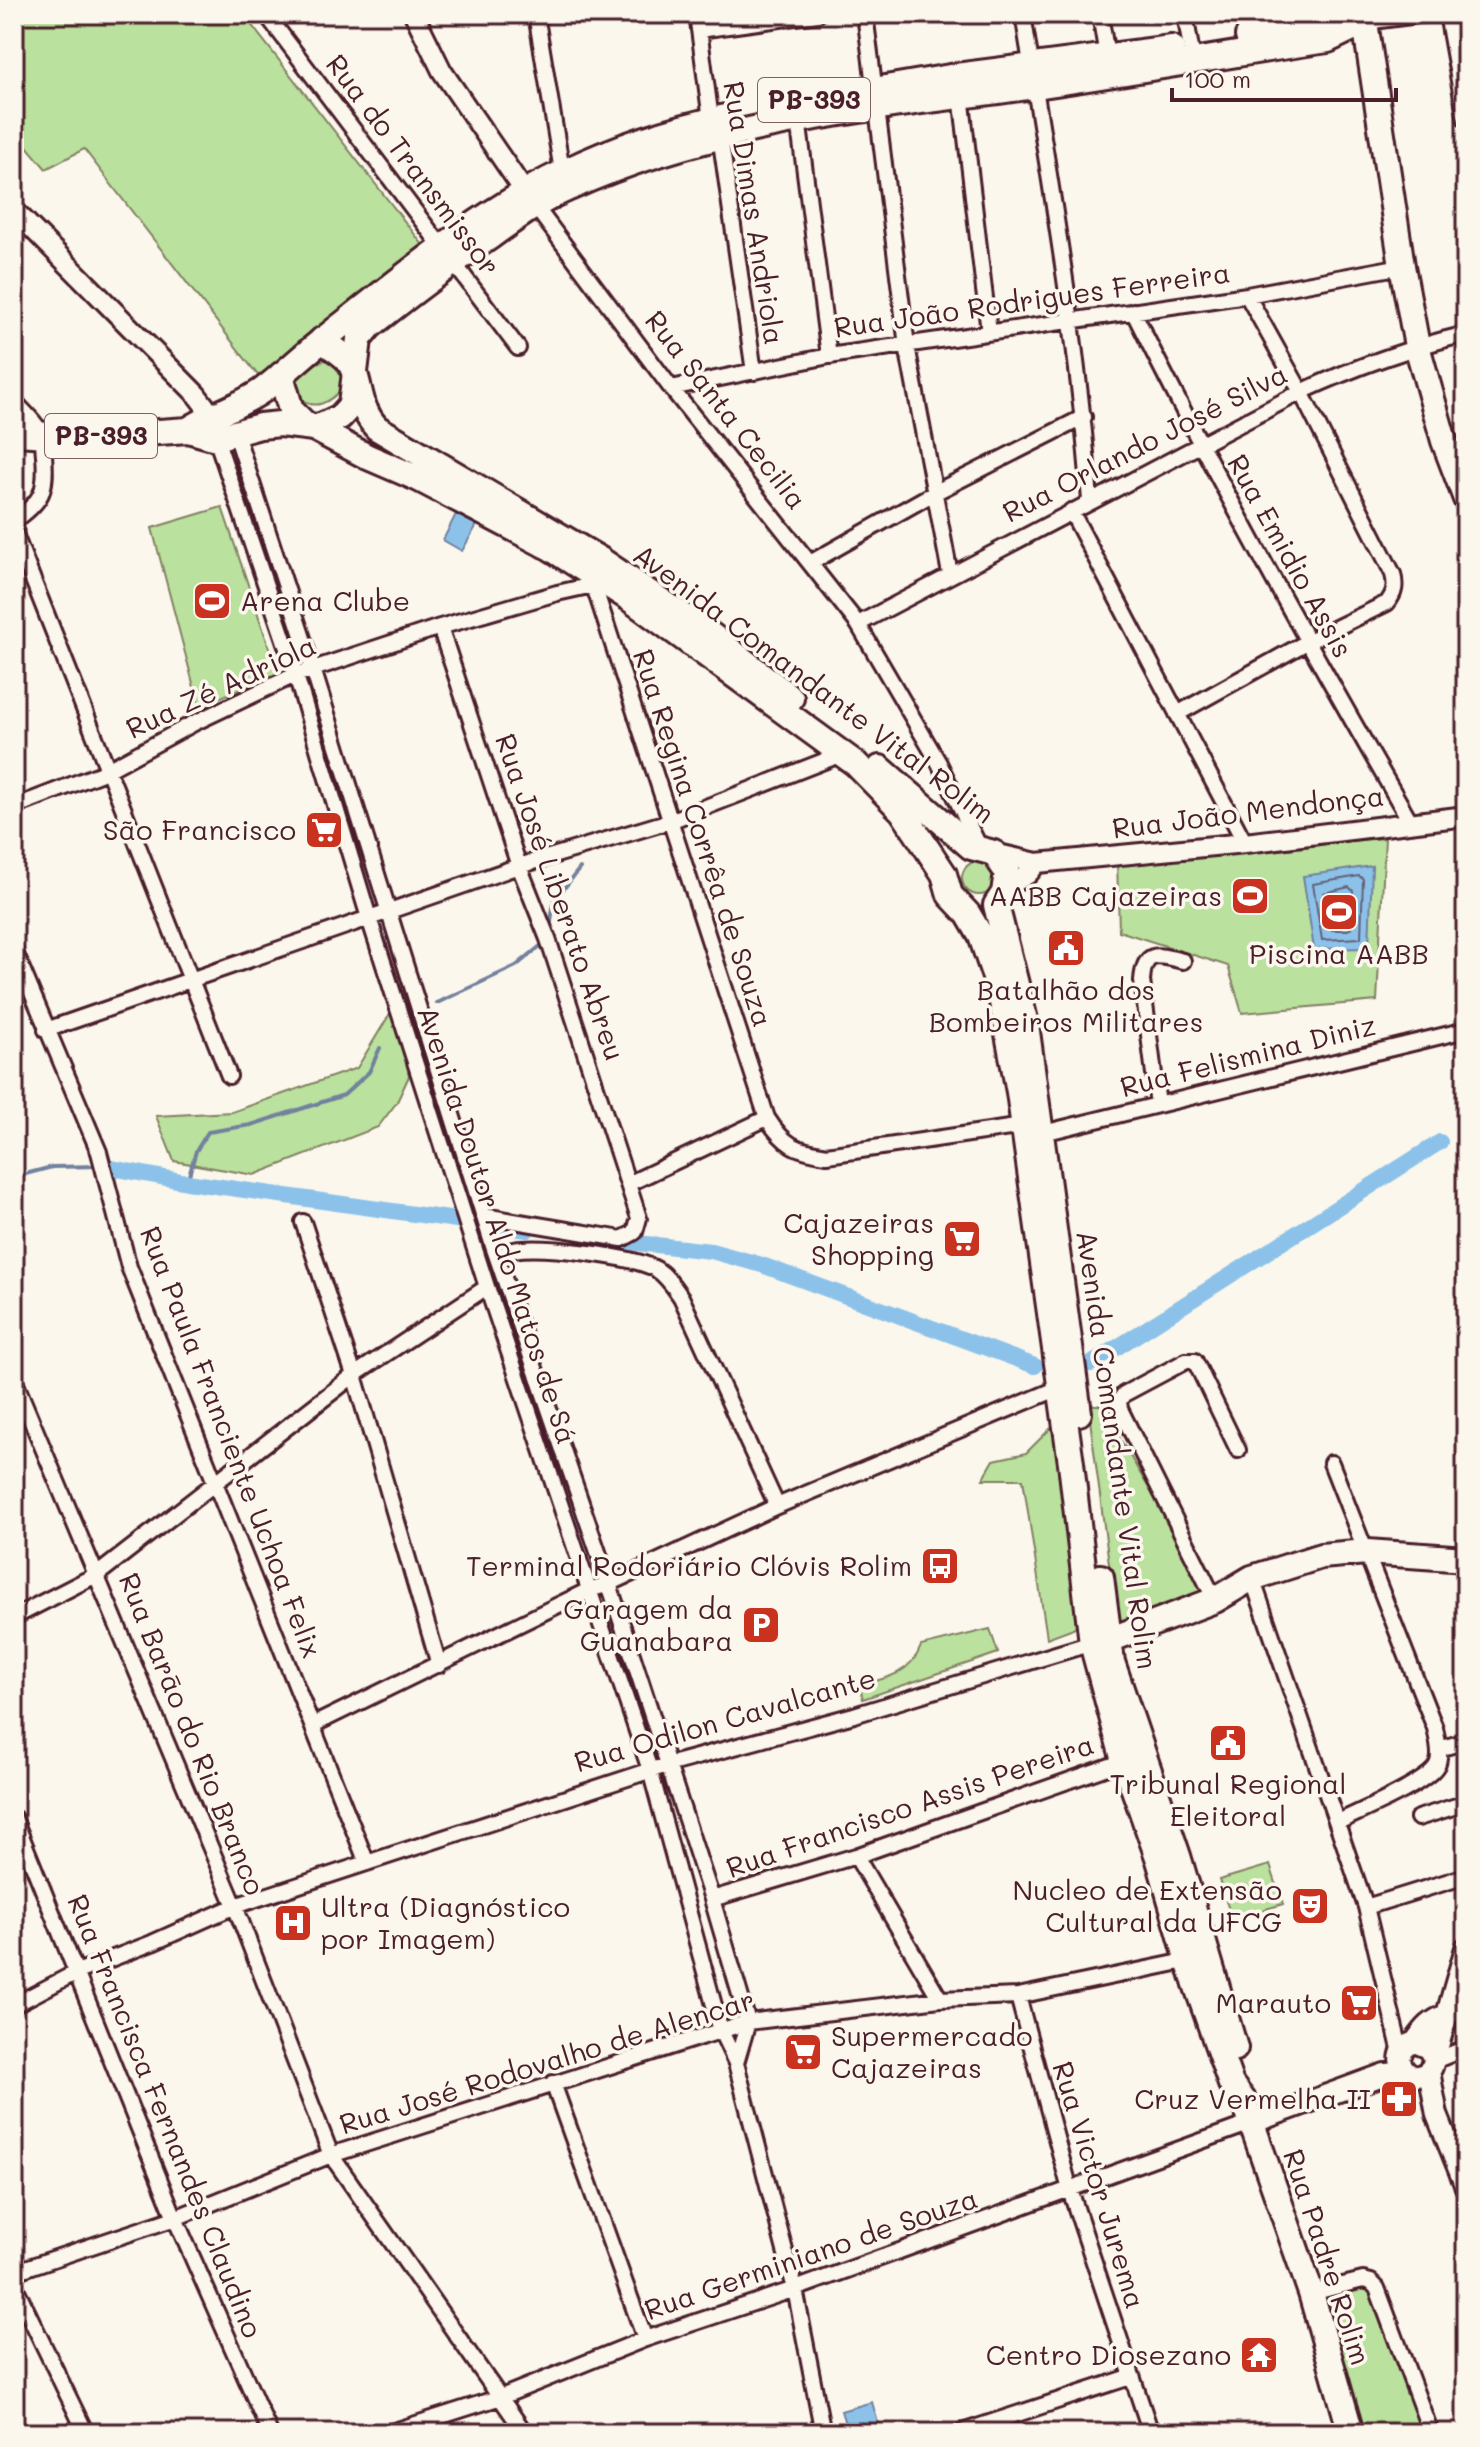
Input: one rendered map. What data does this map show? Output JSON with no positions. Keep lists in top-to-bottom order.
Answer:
{
  "streets": {
    "main road": [
      "PB-393",
      "Avenida Comandante Vital Rolim",
      "Rua Odilon Cavalcante",
      "Rua Padre Rolim"
    ],
    "street": [
      "Rua do Transmissor",
      "Rua Dimas Andriola",
      "Rua João Rodrigues Ferreira",
      "Rua Santa Cecilia",
      "Rua Orlando José Silva",
      "Rua Emidio Assis",
      "Rua Zé Adriola",
      "Rua João Mendonça",
      "Rua Regina Corrêa de Souza",
      "Rua José Liberato Abreu",
      "Rua Felismina Diniz",
      "Avenida Doutor Aldo Matos de Sá",
      "Rua Paula Franciente Uchoa Felix",
      "Rua Barāo do Rio Branco",
      "Rua Francisco Assis Pereira",
      "Rua José Rodovalho de Alencar",
      "Rua Francisca Fernandes Claudino",
      "Rua Victor Jurema",
      "Rua Germiniano de Souza"
    ]
  },
  "crossings": [
    ["PB-393", "Rua do Transmissor"],
    ["PB-393", "Rua Dimas Andriola"],
    ["PB-393", "Rua Santa Cecilia"],
    ["PB-393", "Avenida Comandante Vital Rolim"],
    ["PB-393", "Avenida Doutor Aldo Matos de Sá"],
    ["Rua Dimas Andriola", "Rua João Rodrigues Ferreira"],
    ["Rua João Rodrigues Ferreira", "Rua Santa Cecilia"],
    ["Rua João Rodrigues Ferreira", "Rua Emidio Assis"],
    ["Rua Santa Cecilia", "Rua Orlando José Silva"],
    ["Rua Santa Cecilia", "Avenida Comandante Vital Rolim"],
    ["Rua Orlando José Silva", "Rua Emidio Assis"],
    ["Rua Emidio Assis", "Rua João Mendonça"],
    ["Avenida Comandante Vital Rolim", "Rua Zé Adriola"],
    ["Avenida Comandante Vital Rolim", "Rua Regina Corrêa de Souza"],
    ["Avenida Comandante Vital Rolim", "Rua Felismina Diniz"],
    ["Avenida Comandante Vital Rolim", "Rua Odilon Cavalcante"],
    ["Avenida Comandante Vital Rolim", "Rua Francisco Assis Pereira"],
    ["Avenida Comandante Vital Rolim", "Rua José Rodovalho de Alencar"],
    ["Avenida Comandante Vital Rolim", "Rua Germiniano de Souza"],
    ["Avenida Comandante Vital Rolim", "Rua Padre Rolim"],
    ["Rua Zé Adriola", "Rua Regina Corrêa de Souza"],
    ["Rua Zé Adriola", "Rua José Liberato Abreu"],
    ["Rua Zé Adriola", "Avenida Doutor Aldo Matos de Sá"],
    ["Rua Regina Corrêa de Souza", "Rua Felismina Diniz"],
    ["Rua José Liberato Abreu", "Avenida Doutor Aldo Matos de Sá"],
    ["Avenida Doutor Aldo Matos de Sá", "Rua Odilon Cavalcante"],
    ["Avenida Doutor Aldo Matos de Sá", "Rua Francisco Assis Pereira"],
    ["Avenida Doutor Aldo Matos de Sá", "Rua José Rodovalho de Alencar"],
    ["Avenida Doutor Aldo Matos de Sá", "Rua Germiniano de Souza"],
    ["Rua Paula Franciente Uchoa Felix", "Rua Odilon Cavalcante"],
    ["Rua Odilon Cavalcante", "Rua Barāo do Rio Branco"],
    ["Rua Odilon Cavalcante", "Rua Francisca Fernandes Claudino"],
    ["Rua Barāo do Rio Branco", "Rua José Rodovalho de Alencar"],
    ["Rua Barāo do Rio Branco", "Rua Germiniano de Souza"],
    ["Rua José Rodovalho de Alencar", "Rua Francisca Fernandes Claudino"],
    ["Rua José Rodovalho de Alencar", "Rua Victor Jurema"],
    ["Rua Victor Jurema", "Rua Germiniano de Souza"],
    ["Rua Germiniano de Souza", "Rua Padre Rolim"]
  ],
  "places": {
    "sports": ["Arena Clube", "AABB Cajazeiras", "Piscina AABB"],
    "supermarket": [
      "São Francisco",
      "Cajazeiras Shopping",
      "Marauto",
      "Supermercado Cajazeiras"
    ],
    "public building": ["Batalhão dos Bombeiros Militares", "Tribunal Regional Eleitoral"],
    "bus stop": ["Terminal Rodoriário Clóvis Rolim"],
    "parking": ["Garagem da Guanabara"],
    "theatre": ["Nucleo de Extensão Cultural da UFCG"],
    "hospital": ["Ultra (Diagnóstico por Imagem)"],
    "pharmacy": ["Cruz Vermelha II"],
    "temple": ["Centro Diosezano"]
  },
  "scale_bar": "100 m"
}
